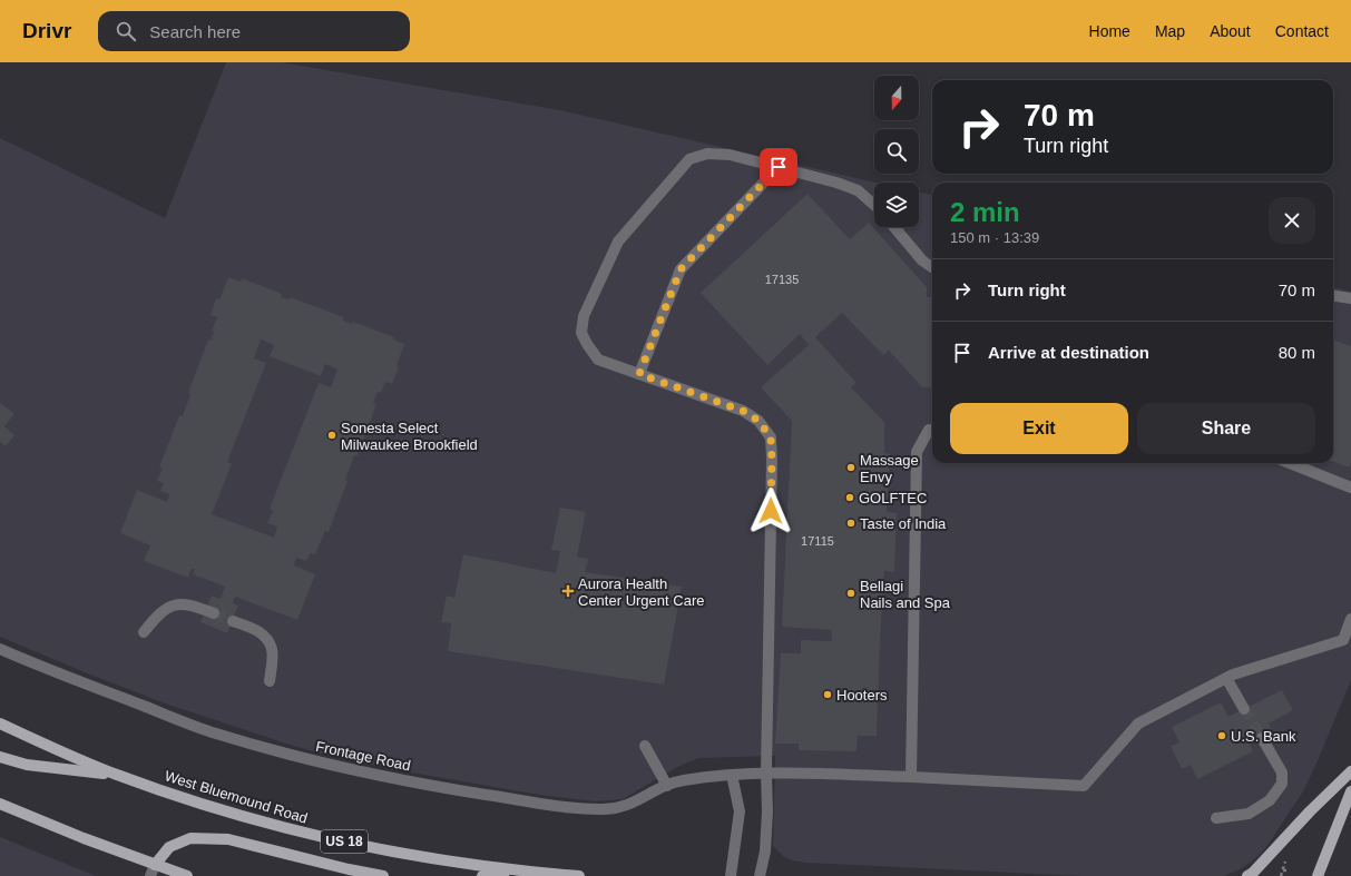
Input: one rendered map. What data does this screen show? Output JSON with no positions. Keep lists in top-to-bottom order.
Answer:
{
  "streets": {
    "main road": ["West Bluemound Road", "US 18"],
    "street": ["Frontage Road"]
  },
  "places": {
    "other": [
      "Sonesta Select Milwaukee Brookfield",
      "Massage Envy",
      "GOLFTEC",
      "Taste of India",
      "Bellagi Nails and Spa",
      "Hooters",
      "U.S. Bank"
    ],
    "health": ["Aurora Health Center Urgent Care"]
  },
  "house_numbers": ["17135", "17115"],
  "north": "bottom",
  "page": {
    "header": "Drivr",
    "search": "Search here",
    "nav": [
      "Home",
      "Map",
      "About",
      "Contact"
    ],
    "turn": ["70 m", "Turn right"],
    "heading": ["2 min", "150 m · 13:39"],
    "list": [
      {
        "name": "Turn right",
        "value": "70 m"
      },
      {
        "name": "Arrive at destination",
        "value": "80 m"
      }
    ],
    "buttons": ["Exit", "Share"]
  }
}
